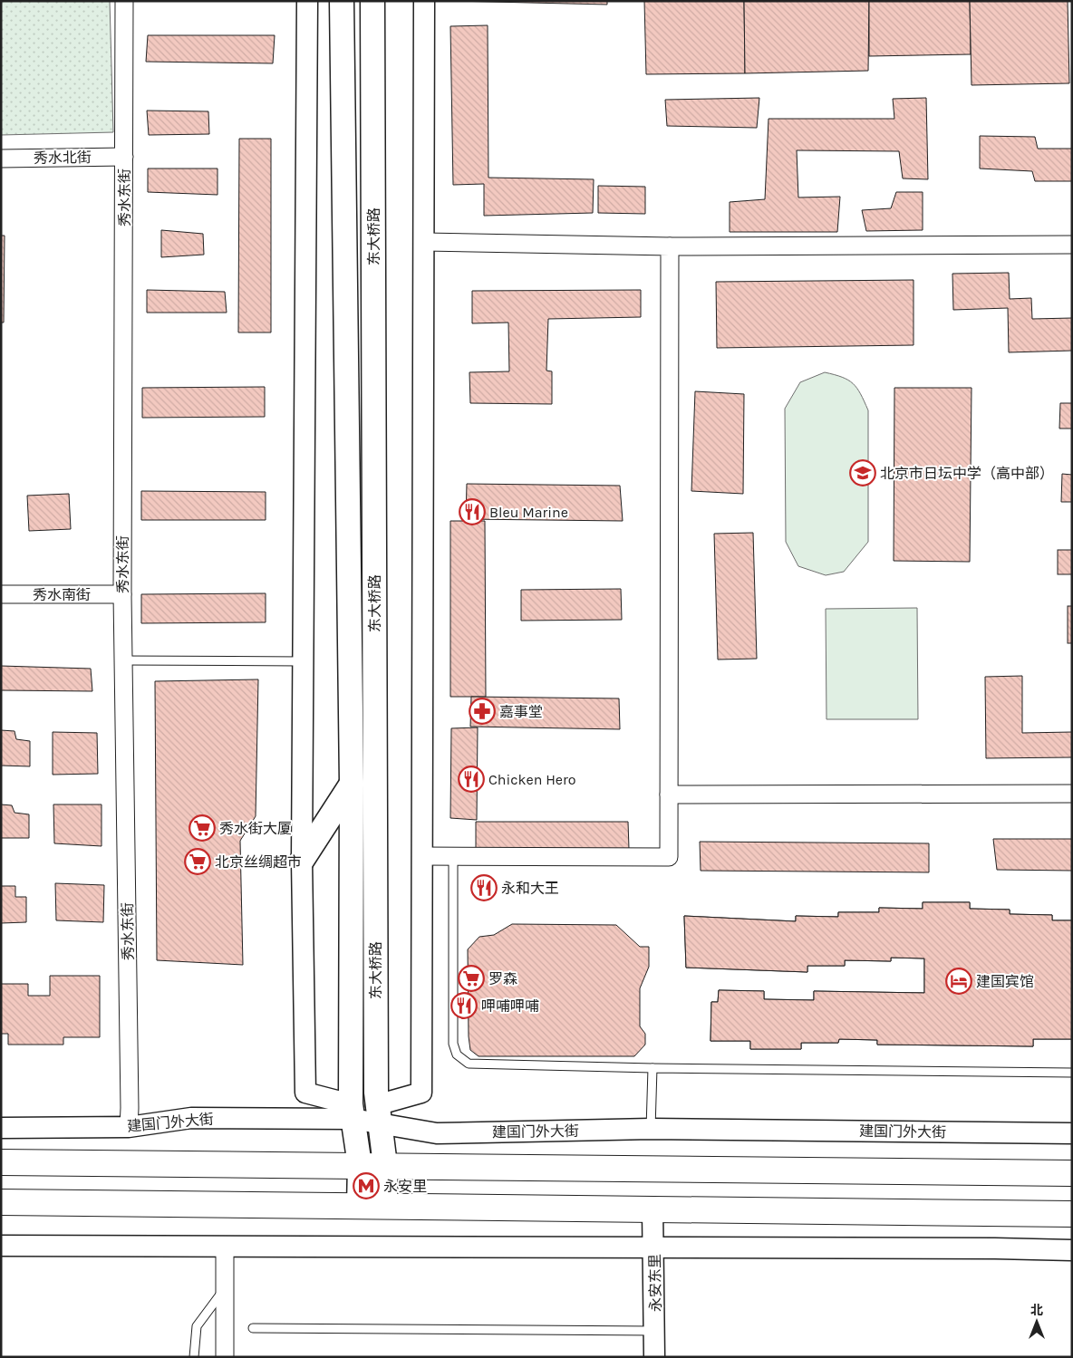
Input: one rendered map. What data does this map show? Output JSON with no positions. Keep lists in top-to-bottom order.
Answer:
{
  "streets": {
    "main road": ["东大桥路"],
    "street": [
      "秀水北街",
      "秀水东街",
      "秀水南街",
      "建国门外大街",
      "永安东里"
    ]
  },
  "crossings": [
    ["秀水北街", "秀水东街"],
    ["秀水东街", "秀水南街"],
    ["秀水东街", "建国门外大街"],
    ["东大桥路", "建国门外大街"]
  ],
  "places": {
    "school or university": ["北京市日坛中学（高中部）"],
    "restaurant": [
      "Bleu Marine",
      "Chicken Hero",
      "永和大王",
      "呷哺呷哺"
    ],
    "pharmacy": ["嘉事堂"],
    "supermarket": ["秀水街大厦", "北京丝绸超市", "罗森"],
    "hotel": ["建国宾馆"],
    "metro station": ["永安里"]
  },
  "north": "top"
}
